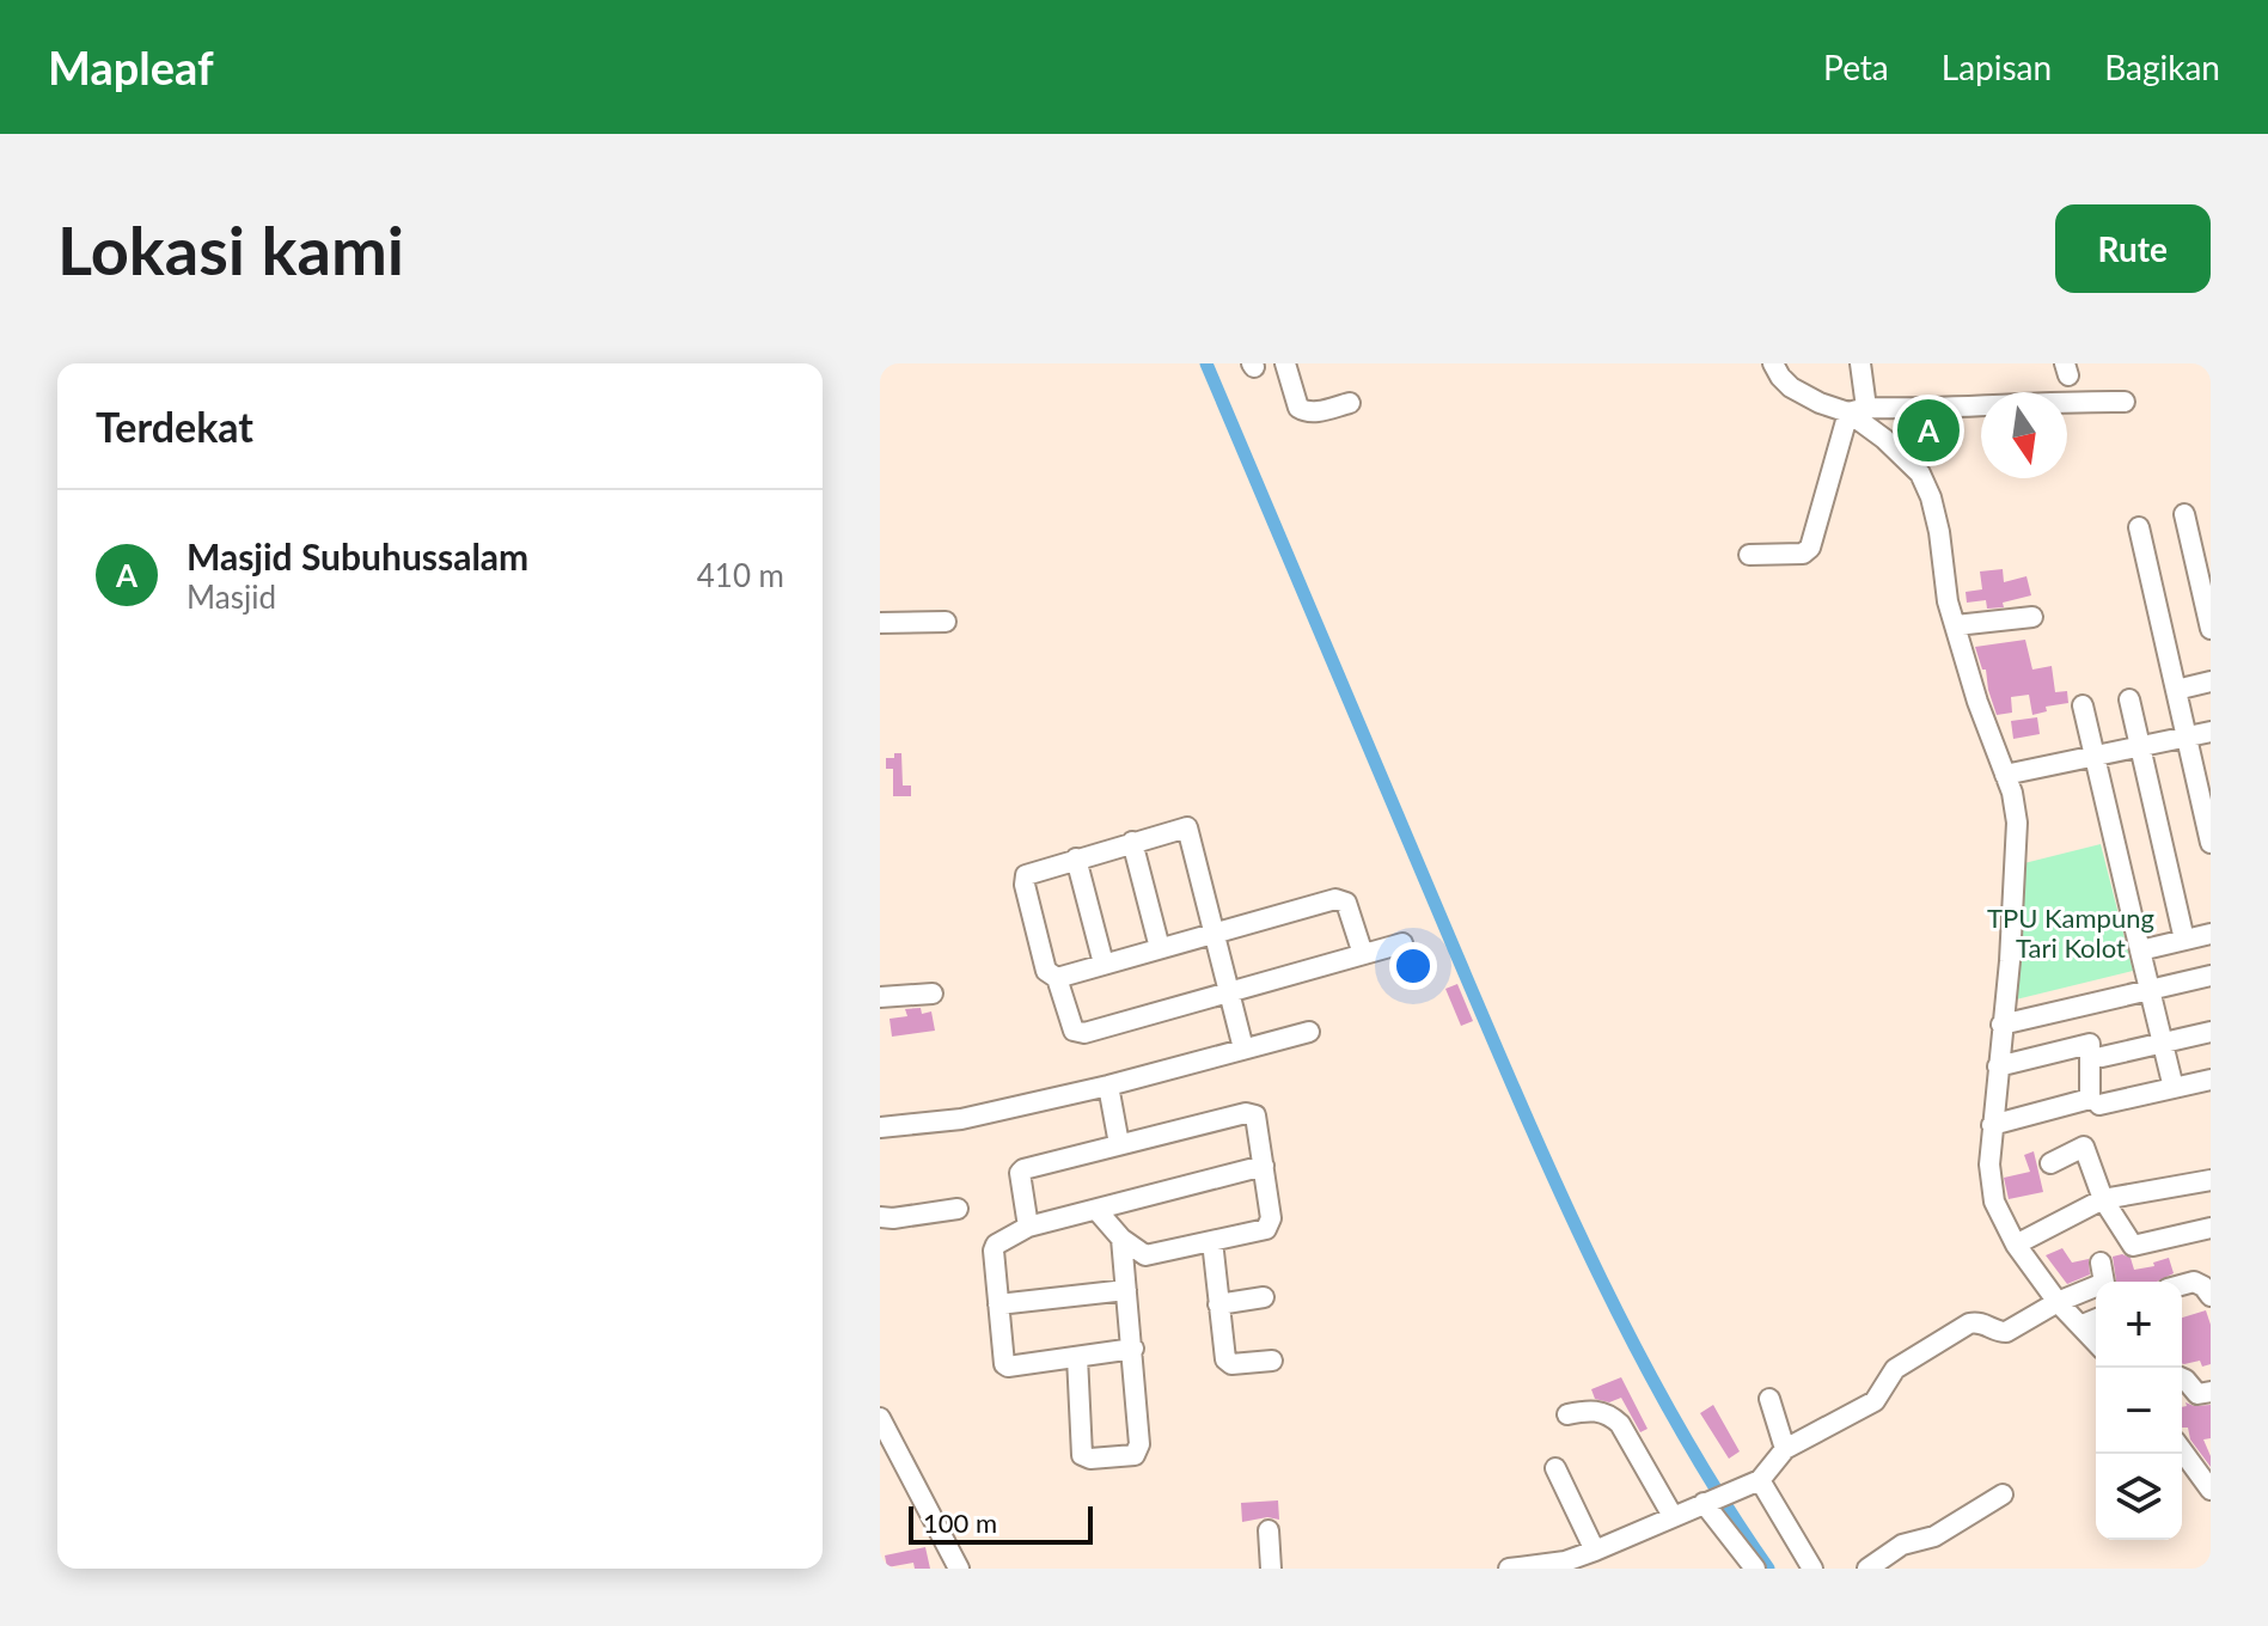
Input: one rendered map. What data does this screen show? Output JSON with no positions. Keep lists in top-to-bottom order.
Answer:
{
  "parks": ["TPU Kampung Tari Kolot"],
  "scale_bar": "100 m",
  "north": "bottom",
  "page": {
    "header": "Mapleaf",
    "nav": ["Peta", "Lapisan", "Bagikan"],
    "buttons": "Rute",
    "title": "Lokasi kami",
    "heading": "Terdekat",
    "pins": "A",
    "list": [
      {
        "mark": "A",
        "name": "Masjid Subuhussalam",
        "note": "Masjid",
        "value": "410 m"
      }
    ],
    "map_buttons": ["+", "−"],
    "scale": "100 m"
  }
}
